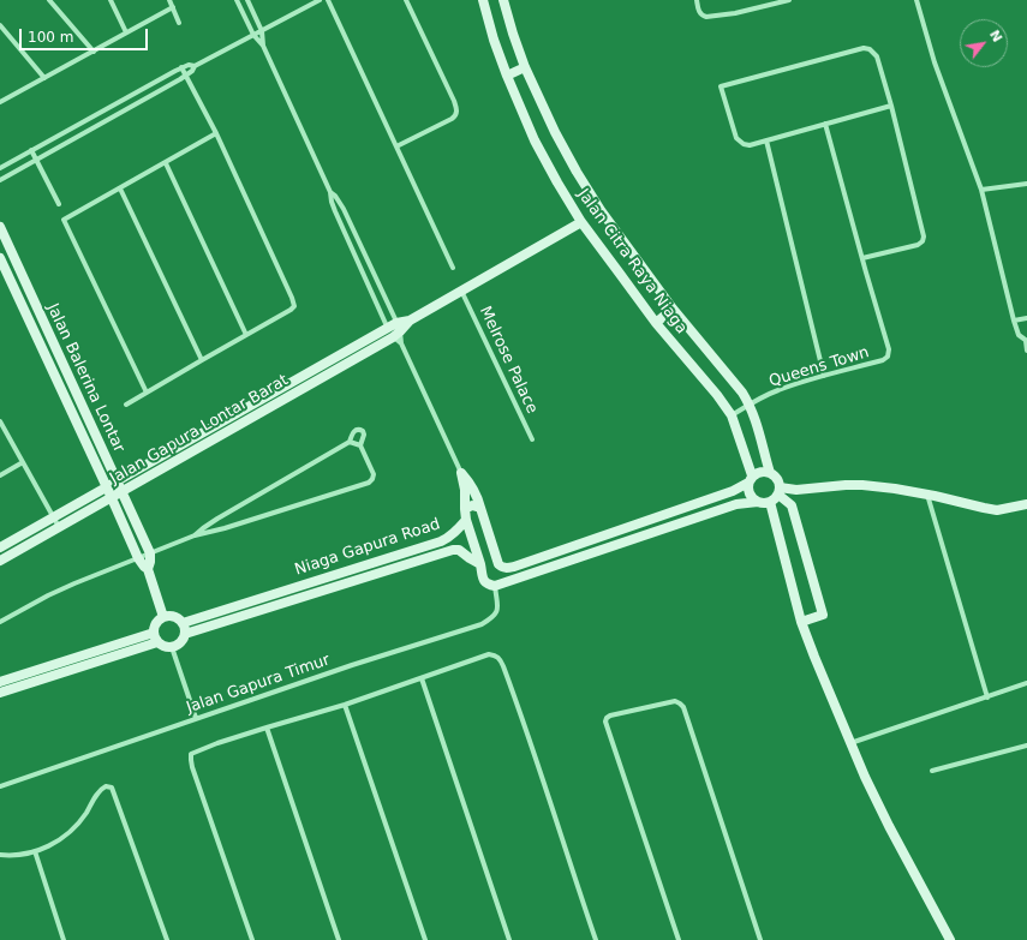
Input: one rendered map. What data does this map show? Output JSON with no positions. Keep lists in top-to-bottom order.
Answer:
{
  "streets": {
    "street": [
      "Jalan Citra Raya Niaga",
      "Melrose Palace",
      "Queens Town",
      "Jalan Balerina Lontar",
      "Jalan Gapura Lontar Barat",
      "Niaga Gapura Road",
      "Jalan Gapura Timur"
    ]
  },
  "crossings": [
    ["Jalan Citra Raya Niaga", "Queens Town"],
    ["Jalan Citra Raya Niaga", "Jalan Gapura Lontar Barat"],
    ["Melrose Palace", "Jalan Gapura Lontar Barat"],
    ["Jalan Balerina Lontar", "Jalan Gapura Lontar Barat"],
    ["Jalan Balerina Lontar", "Niaga Gapura Road"]
  ],
  "scale_bar": "100 m",
  "north": "top right"
}
